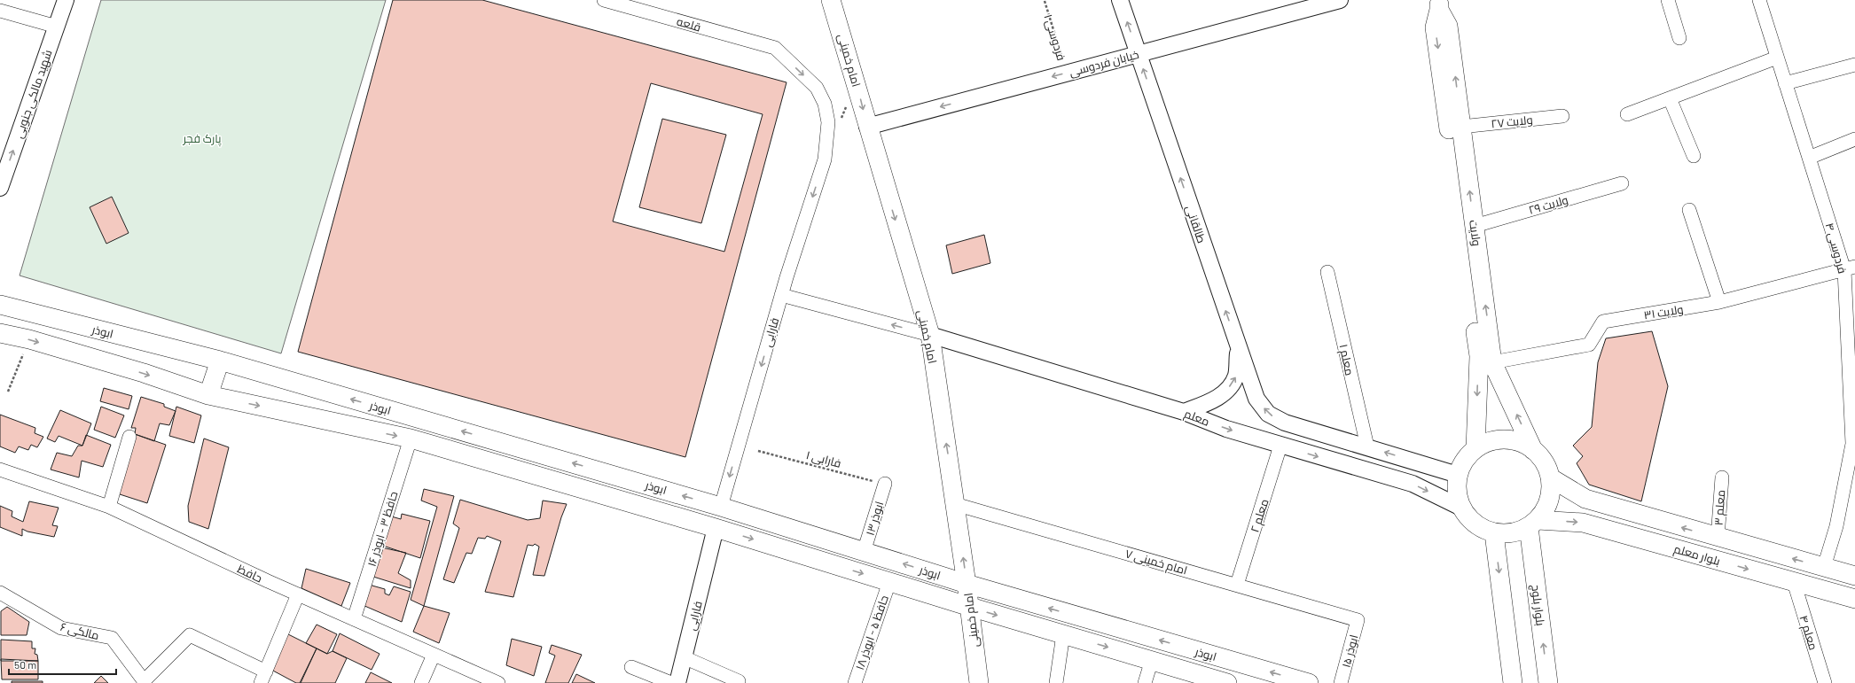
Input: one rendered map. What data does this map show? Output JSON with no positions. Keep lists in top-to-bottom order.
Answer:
{
  "streets": {
    "main road": [
      "امام خمینی",
      "ولایت",
      "ابوذر",
      "بلوار معلم",
      "بلوار بلوچ"
    ],
    "street": [
      "قلعه",
      "خیابان فردوسی",
      "شهید مالکی جنوبی",
      "ولایت ۲۷",
      "ولایت ۲۹",
      "طالقانی",
      "فردوسی ۴",
      "ولایت ۳۱",
      "فارابی",
      "معلم ۱",
      "معلم",
      "معلم ۳",
      "معلم ۲",
      "ابوذر ۱۳",
      "حافظ ۳ - ابوذر ۱۶",
      "امام خمینی ۷",
      "حافظ",
      "مالکی ۶",
      "حافظ ۵ - ابوذر ۱۸",
      "معلم ۴",
      "ابوذر ۱۵"
    ],
    "path": ["فردوسی ۱", "فارابی ۱"]
  },
  "crossings": [
    ["قلعه", "فارابی"],
    ["فردوسی ۱", "خیابان فردوسی"],
    ["امام خمینی", "خیابان فردوسی"],
    ["امام خمینی", "ابوذر"],
    ["امام خمینی", "معلم"],
    ["امام خمینی", "امام خمینی ۷"],
    ["خیابان فردوسی", "طالقانی"],
    ["ولایت ۲۷", "ولایت"],
    ["ولایت ۲۹", "ولایت"],
    ["طالقانی", "معلم ۱"],
    ["ولایت", "ولایت ۳۱"],
    ["ولایت", "معلم"],
    ["ولایت", "بلوار معلم"],
    ["ولایت", "بلوار بلوچ"],
    ["فردوسی ۴", "ولایت ۳۱"],
    ["فردوسی ۴", "بلوار معلم"],
    ["ابوذر", "فارابی"],
    ["ابوذر", "ابوذر ۱۳"],
    ["ابوذر", "حافظ ۳ - ابوذر ۱۶"],
    ["ابوذر", "حافظ ۵ - ابوذر ۱۸"],
    ["معلم", "معلم ۲"],
    ["معلم", "بلوار معلم"],
    ["معلم", "بلوار بلوچ"],
    ["فارابی ۱", "ابوذر ۱۳"],
    ["معلم ۳", "بلوار معلم"],
    ["معلم ۲", "امام خمینی ۷"],
    ["حافظ ۳ - ابوذر ۱۶", "حافظ"],
    ["بلوار معلم", "بلوار بلوچ"],
    ["بلوار معلم", "معلم ۴"],
    ["امام خمینی ۷", "ابوذر ۱۵"]
  ],
  "one_way": [
    "خیابان فردوسی",
    "شهید مالکی جنوبی",
    "طالقانی",
    "فارابی"
  ],
  "parks": ["پارک فجر"],
  "scale_bar": "50 m"
}
